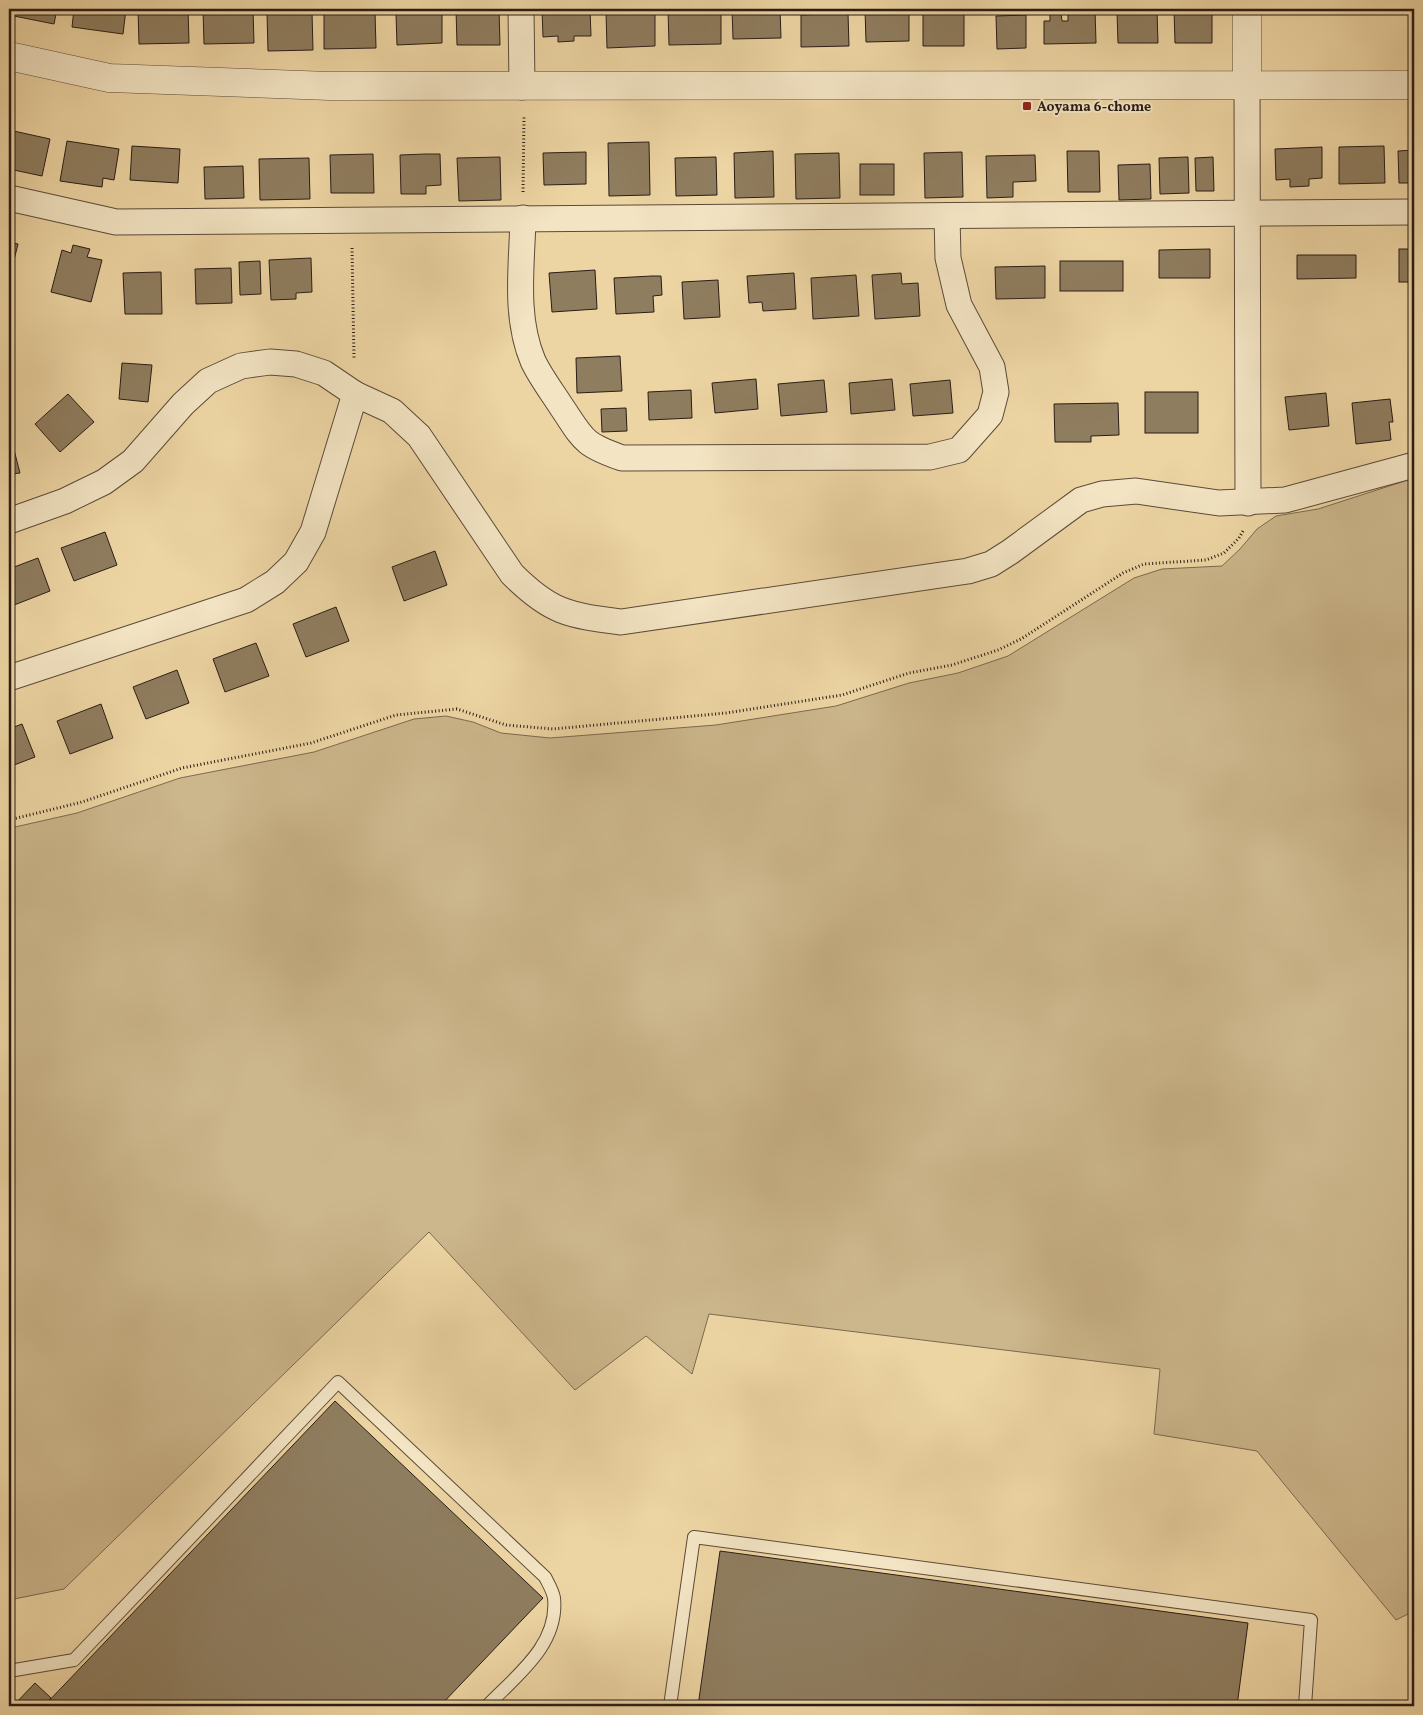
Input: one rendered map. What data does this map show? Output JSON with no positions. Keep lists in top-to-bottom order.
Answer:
{
  "places": {
    "transit": ["Aoyama 6-chome"]
  }
}
